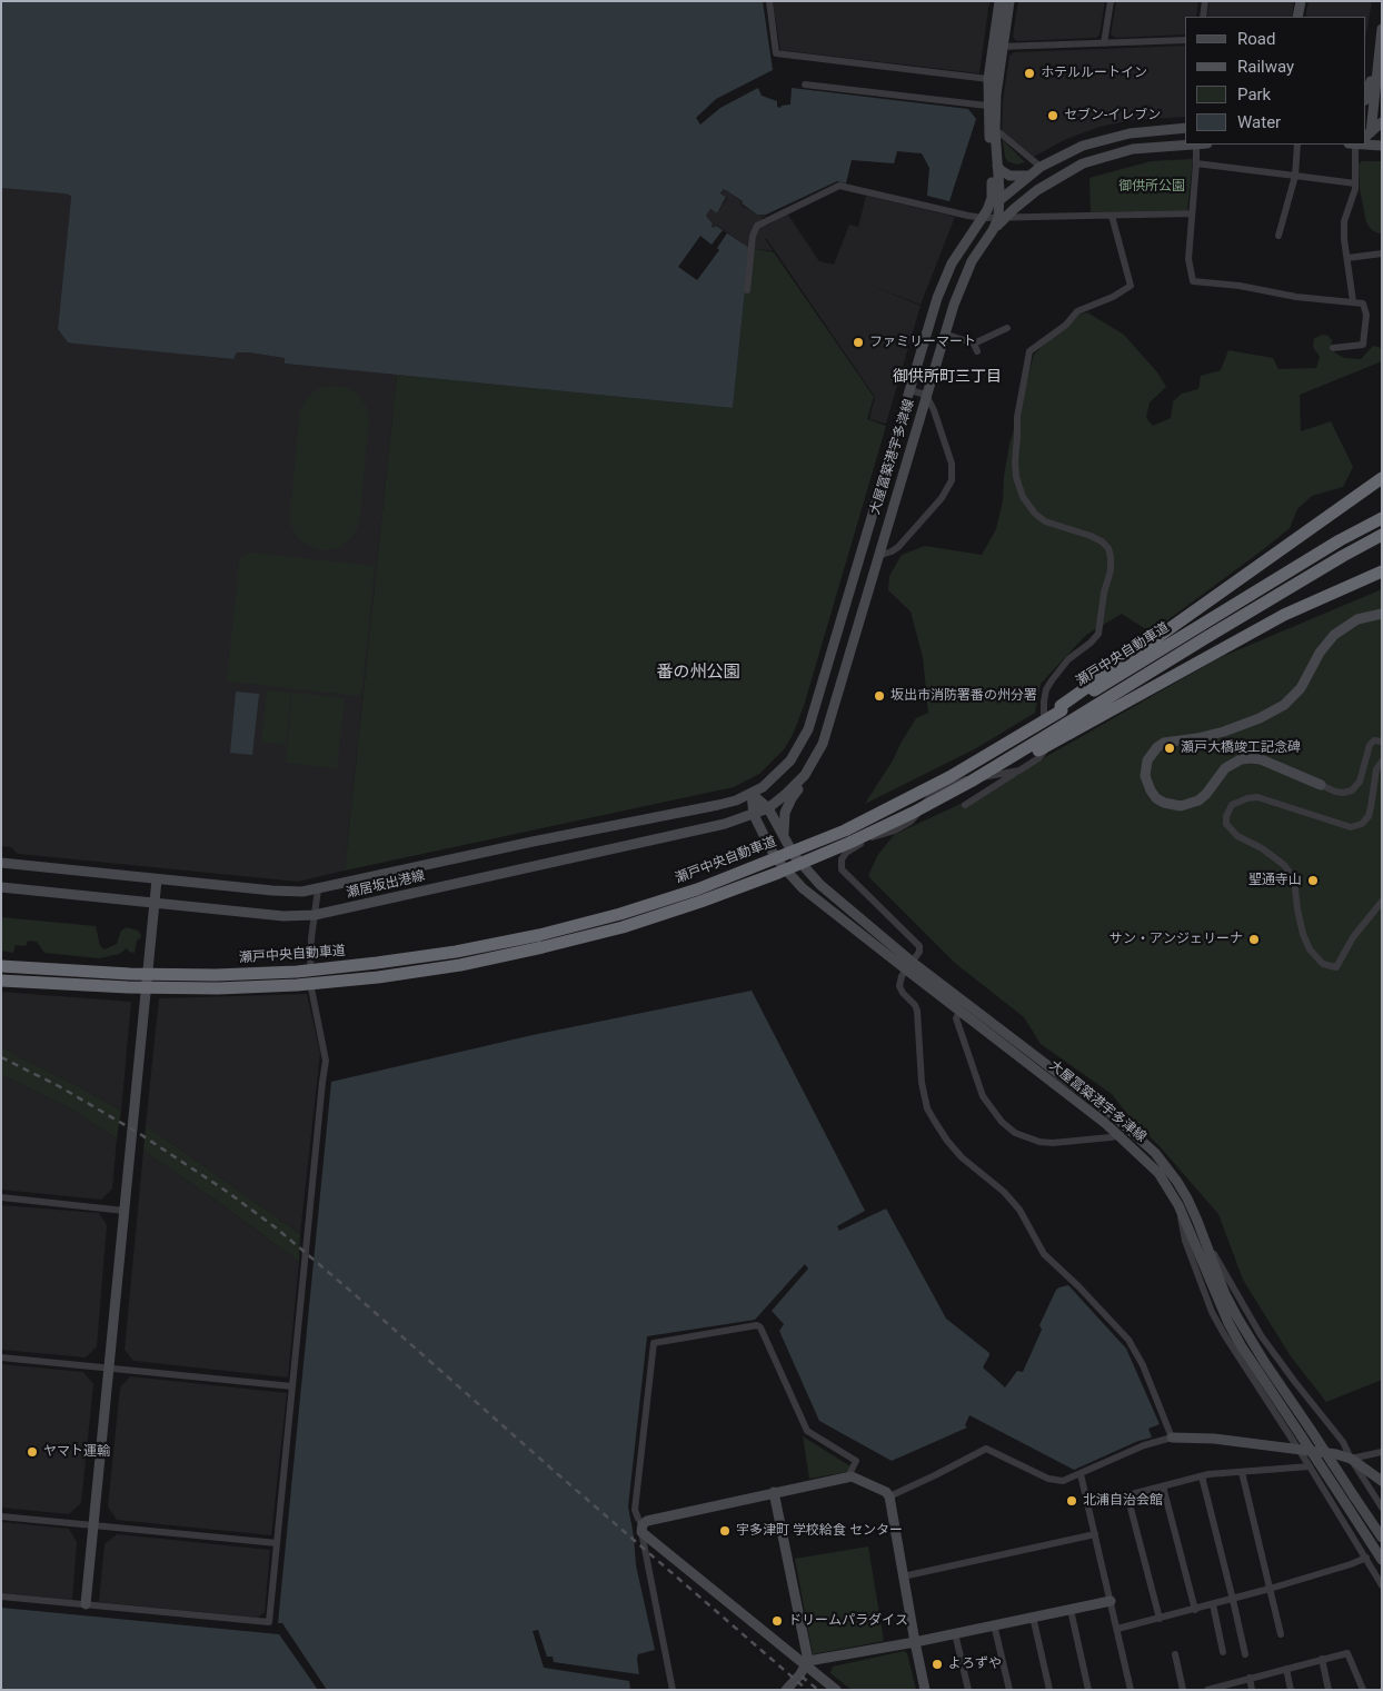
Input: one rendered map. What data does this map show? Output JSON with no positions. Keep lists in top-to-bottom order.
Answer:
{
  "streets": {
    "highway": ["瀬戸中央自動車道"],
    "main road": ["大屋冨築港宇多津線", "瀬居坂出港線"]
  },
  "crossings": [
    ["大屋冨築港宇多津線", "瀬居坂出港線"]
  ],
  "districts": ["御供所町三丁目", "番の州公園"],
  "parks": ["御供所公園"],
  "places": [
    "ホテルルートイン",
    "セブン-イレブン",
    "ファミリーマート",
    "坂出市消防署番の州分署",
    "瀬戸大橋竣工記念碑",
    "聖通寺山",
    "サン・アンジェリーナ",
    "ヤマト運輸",
    "北浦自治会館",
    "宇多津町 学校給食 センター",
    "ドリームパラダイス",
    "よろずや"
  ],
  "legend": [
    "Road",
    "Railway",
    "Park",
    "Water"
  ]
}
